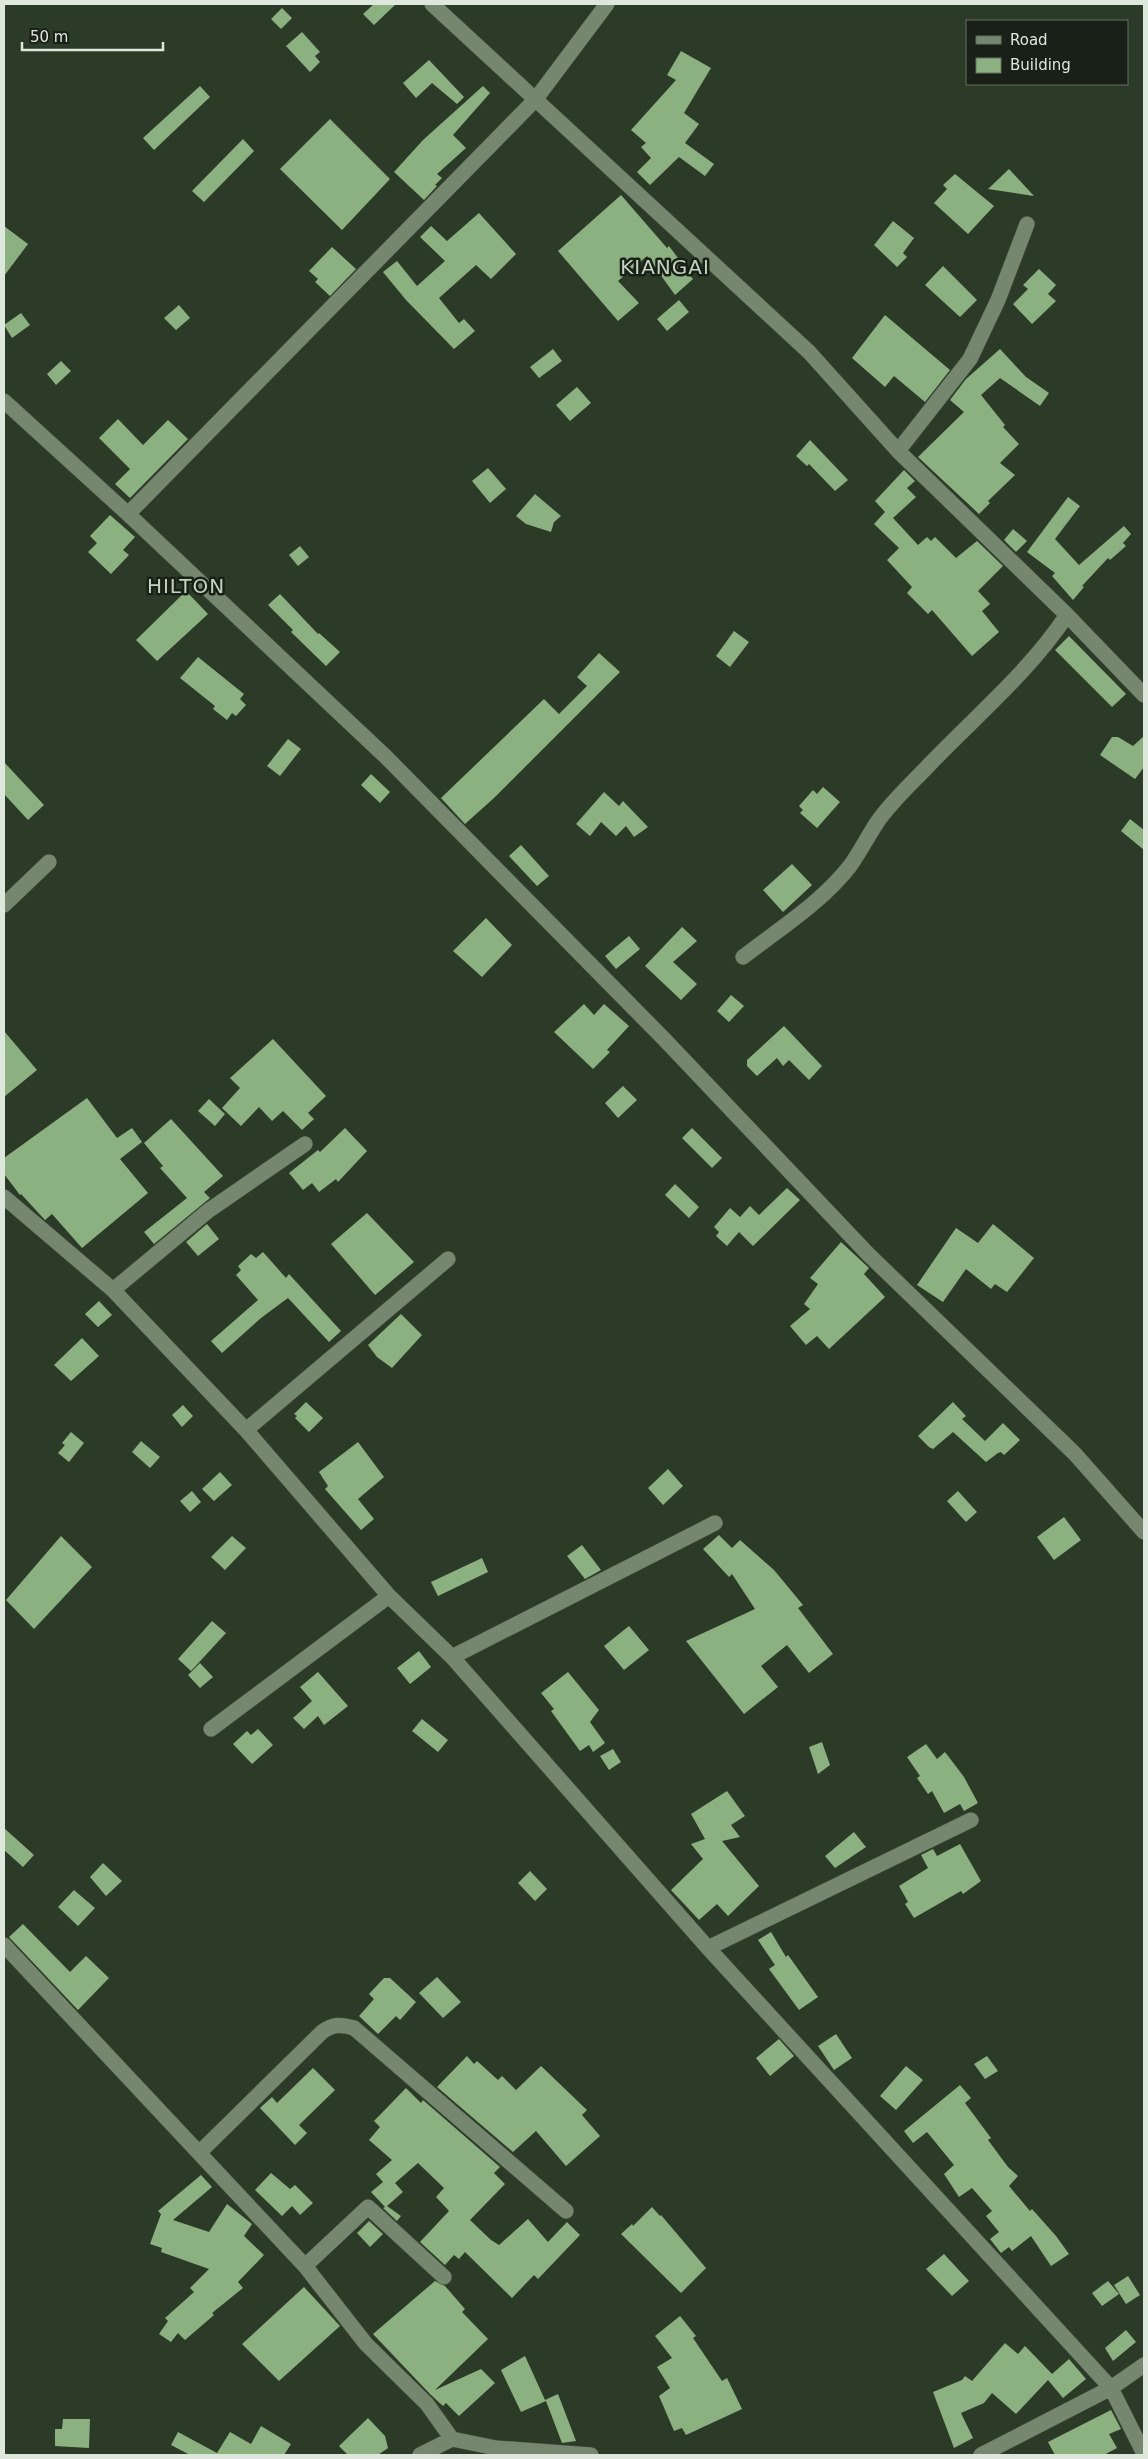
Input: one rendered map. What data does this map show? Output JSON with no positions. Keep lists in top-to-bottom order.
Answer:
{
  "districts": ["KIANGAI", "HILTON"],
  "legend": ["Road", "Building"],
  "scale_bar": "50 m"
}
